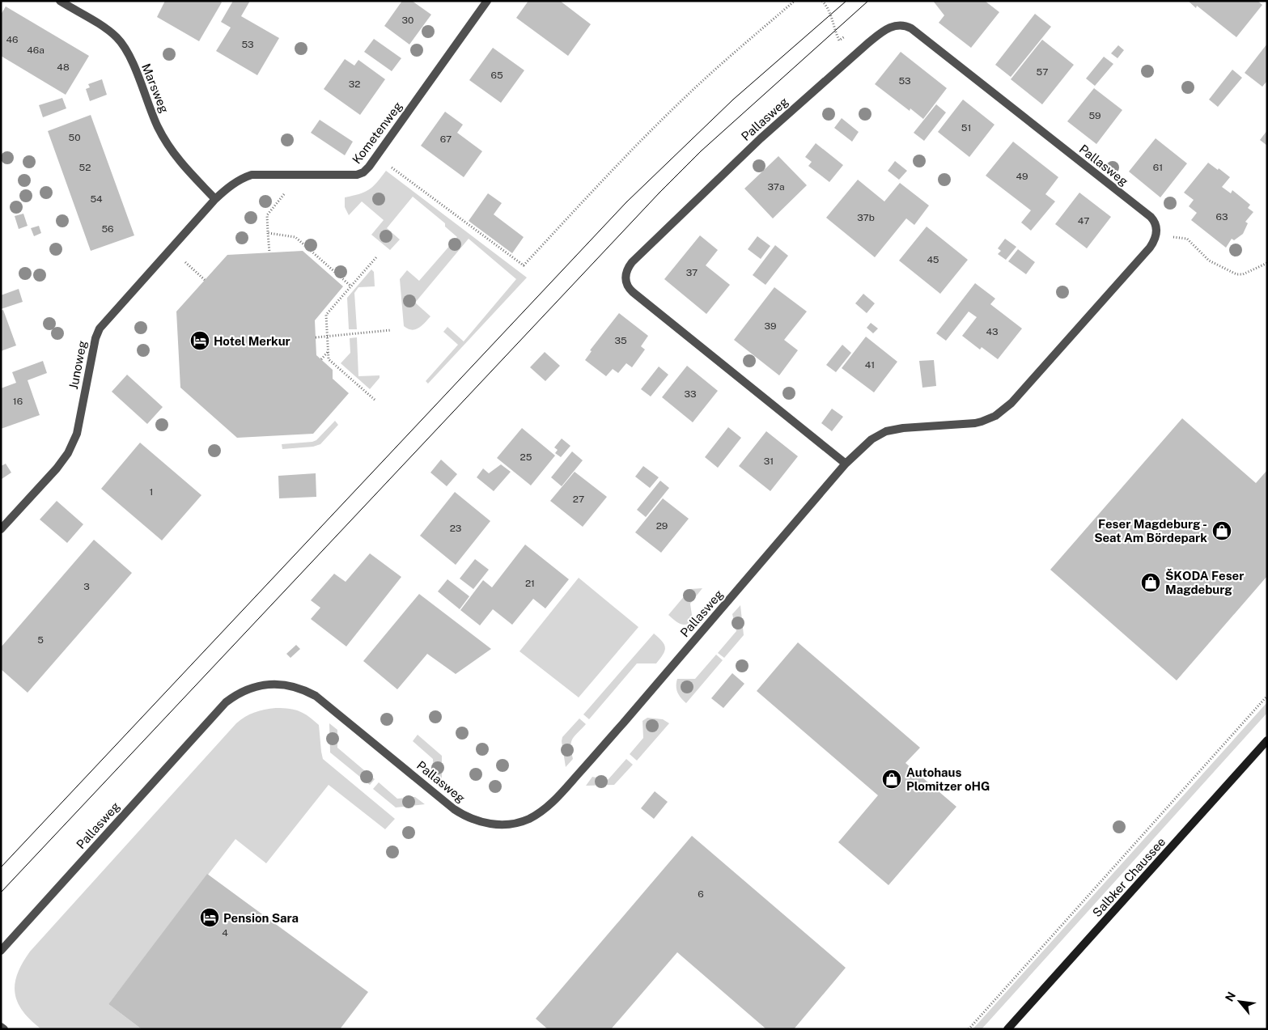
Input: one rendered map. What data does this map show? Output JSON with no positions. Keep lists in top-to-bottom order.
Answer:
{
  "streets": {
    "main road": ["Salbker Chaussee"],
    "street": [
      "Marsweg",
      "Pallasweg",
      "Kometenweg",
      "Junoweg"
    ]
  },
  "crossings": [
    ["Marsweg", "Kometenweg"],
    ["Marsweg", "Junoweg"],
    ["Kometenweg", "Junoweg"]
  ],
  "places": {
    "hotel": ["Hotel Merkur", "Pension Sara"],
    "shop": ["Feser Magdeburg - Seat Am Bördepark", "ŠKODA Feser Magdeburg", "Autohaus Plomitzer oHG"]
  },
  "house_numbers": [
    "30",
    "46",
    "53",
    "46a",
    "48",
    "57",
    "65",
    "53",
    "32",
    "59",
    "51",
    "50",
    "67",
    "52",
    "61",
    "49",
    "37a",
    "54",
    "63",
    "37b",
    "47",
    "56",
    "45",
    "37",
    "39",
    "43",
    "35",
    "41",
    "33",
    "16",
    "25",
    "31",
    "1",
    "27",
    "29",
    "23",
    "21",
    "3",
    "5",
    "6",
    "4"
  ],
  "north": "top left"
}
